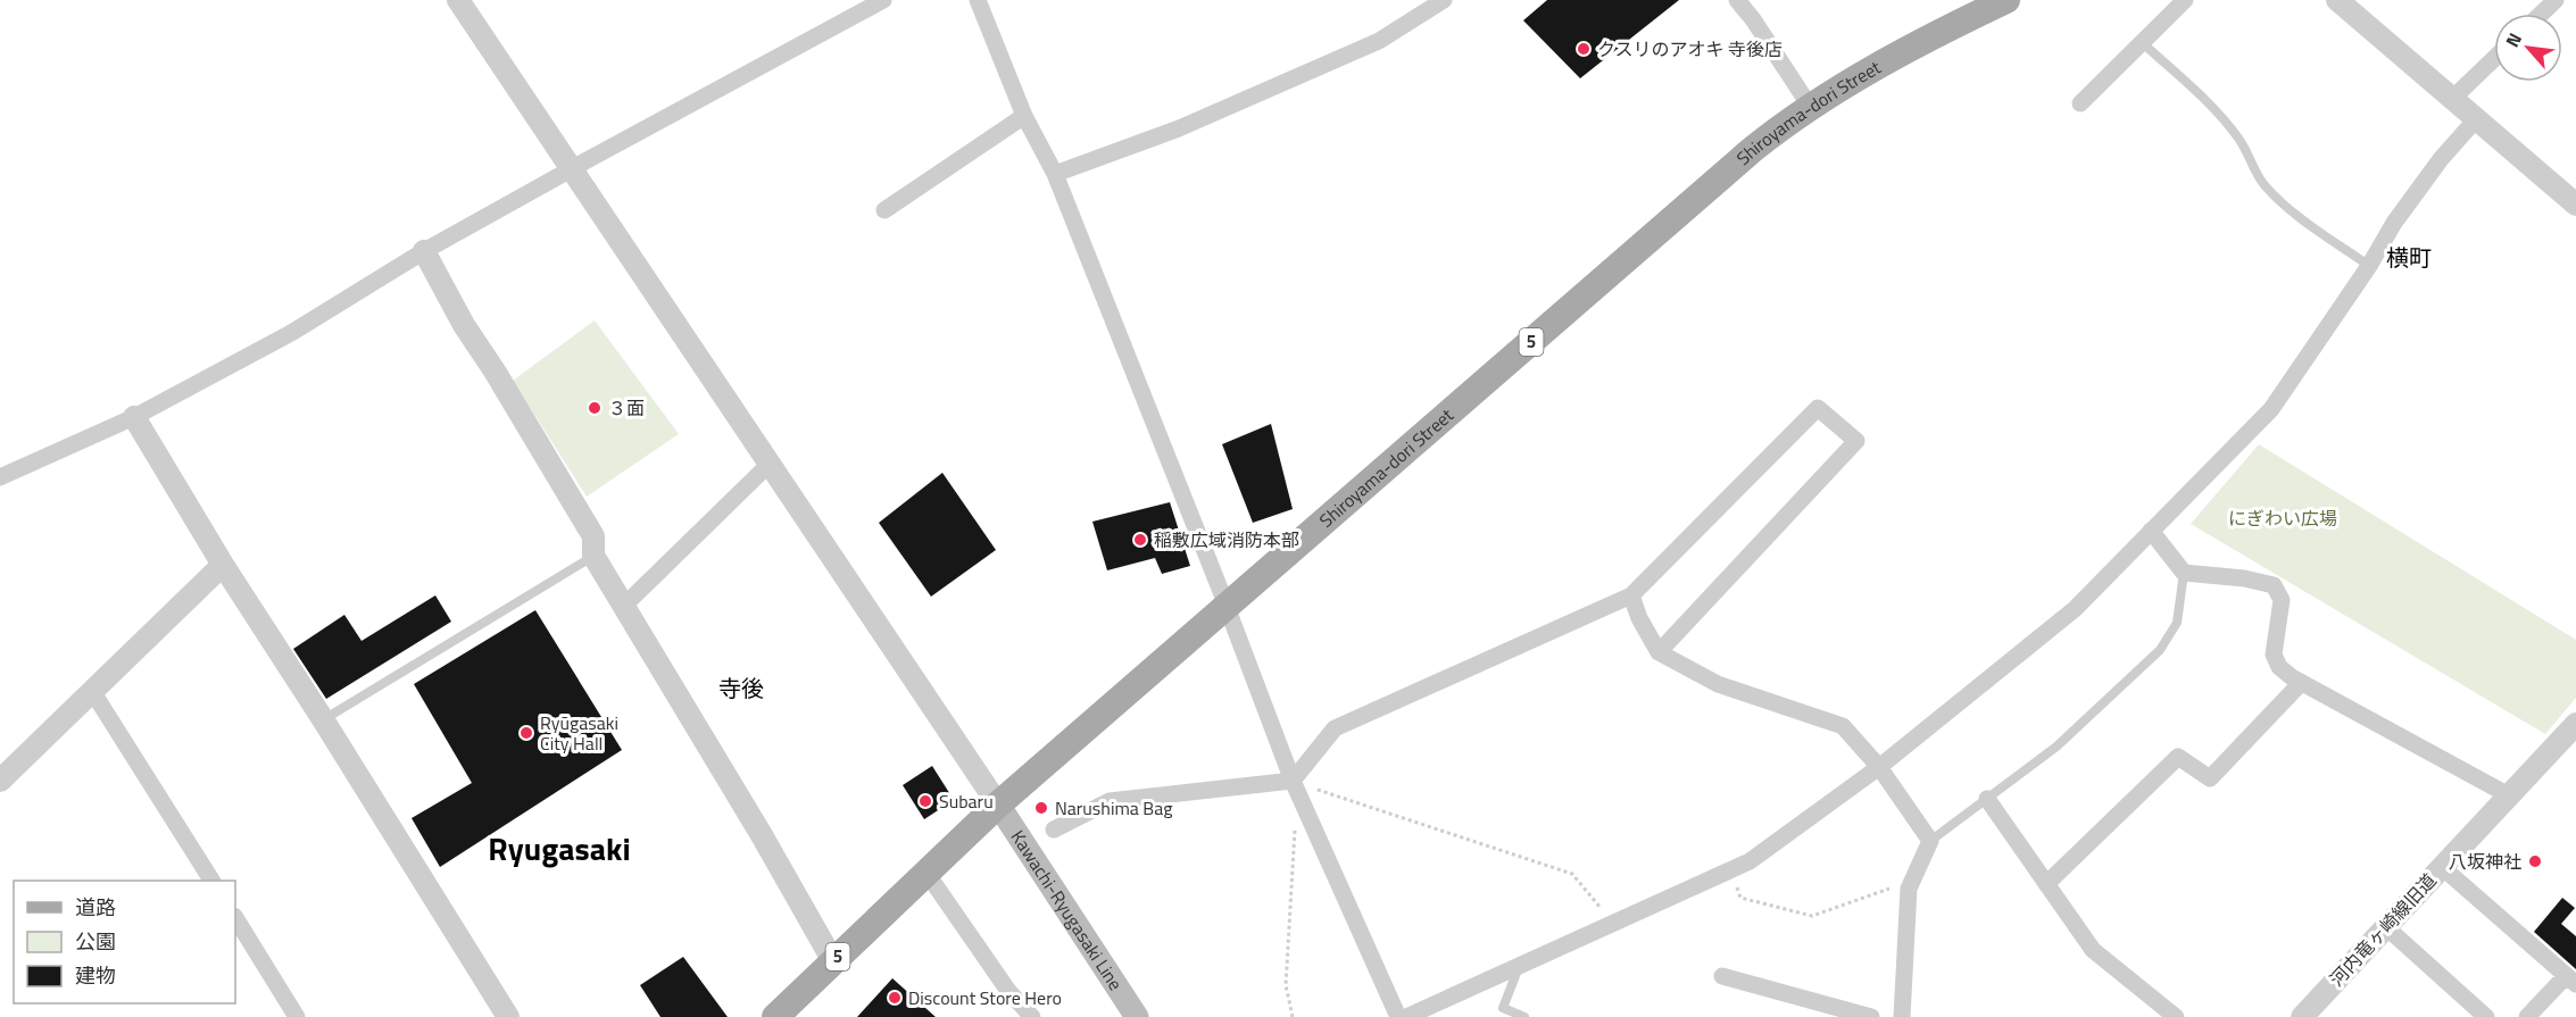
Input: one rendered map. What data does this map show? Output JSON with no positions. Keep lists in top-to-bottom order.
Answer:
{
  "streets": {
    "main road": ["Shiroyama-dori Street", "5", "Kawachi-Ryugasaki Line"],
    "street": ["河内竜ヶ崎線旧道"]
  },
  "crossings": [
    ["Shiroyama-dori Street", "Kawachi-Ryugasaki Line"]
  ],
  "districts": ["横町", "寺後", "Ryugasaki"],
  "parks": ["にぎわい広場"],
  "places": [
    "クスリのアオキ 寺後店",
    "３面",
    "稲敷広域消防本部",
    "Ryūgasaki City Hall",
    "Subaru",
    "Narushima Bag",
    "八坂神社",
    "Discount Store Hero"
  ],
  "legend": ["道路", "公園", "建物"],
  "north": "top left"
}
